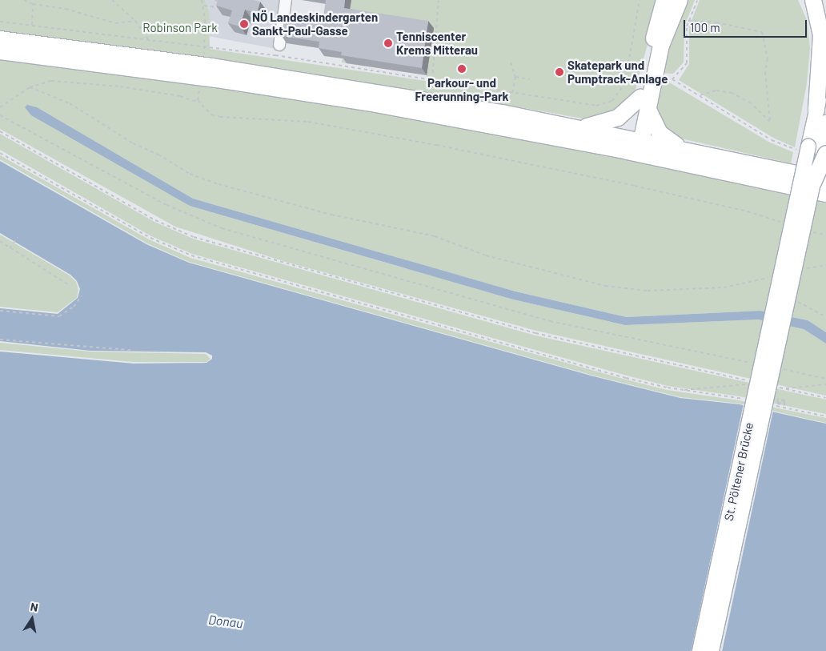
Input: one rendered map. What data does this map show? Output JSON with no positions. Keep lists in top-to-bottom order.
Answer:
{
  "streets": {
    "main road": ["St. Pöltener Brücke"]
  },
  "water": ["Donau"],
  "parks": ["Robinson Park"],
  "places": [
    "NÖ Landeskindergarten Sankt-Paul-Gasse",
    "Tenniscenter Krems Mitterau",
    "Parkour- und Freerunning-Park",
    "Skatepark und Pumptrack-Anlage"
  ],
  "scale_bar": "100 m",
  "north": "top"
}
